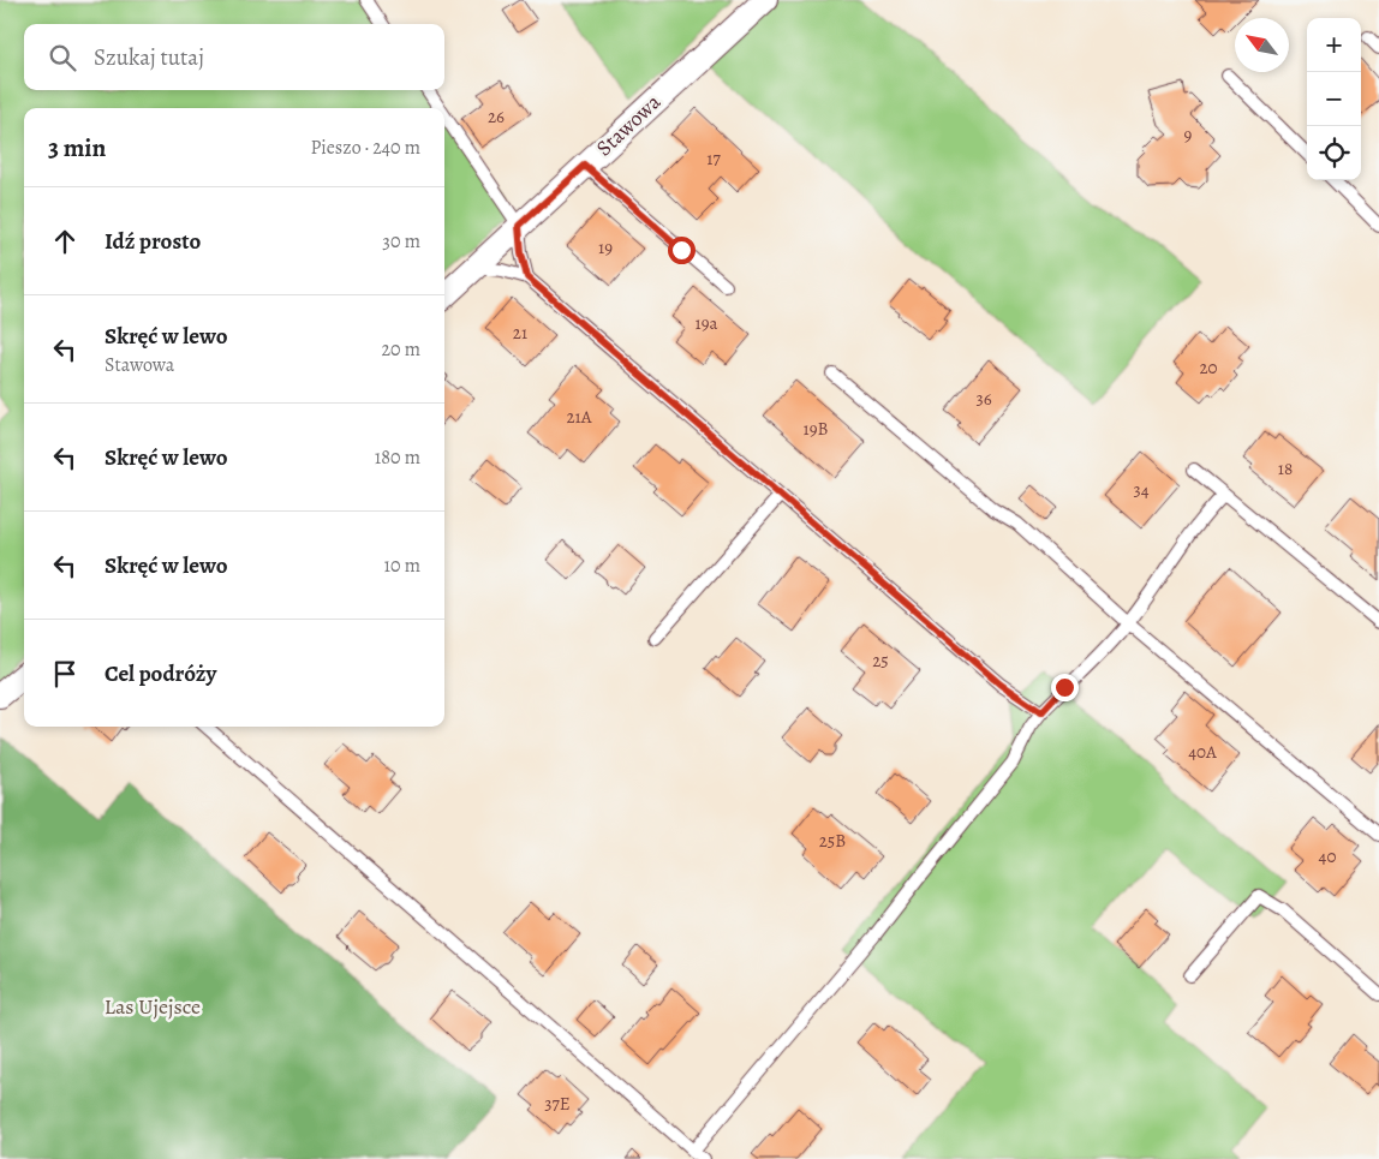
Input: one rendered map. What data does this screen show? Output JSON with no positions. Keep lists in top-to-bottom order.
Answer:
{
  "streets": {
    "street": ["Stawowa"]
  },
  "parks": ["Las Ujejsce"],
  "house_numbers": [
    "26",
    "9",
    "17",
    "19",
    "19a",
    "21",
    "20",
    "36",
    "21A",
    "19B",
    "18",
    "34",
    "25",
    "40A",
    "25B",
    "40",
    "37E"
  ],
  "north": "top left",
  "page": {
    "map_buttons": ["+", "−"],
    "search": "Szukaj tutaj",
    "heading": ["3 min", "Pieszo · 240 m"],
    "list": [
      ["Idź prosto", "30 m"],
      ["Skręć w lewo", "Stawowa", "20 m"],
      ["Skręć w lewo", "180 m"],
      ["Skręć w lewo", "10 m"],
      "Cel podróży"
    ]
  }
}
